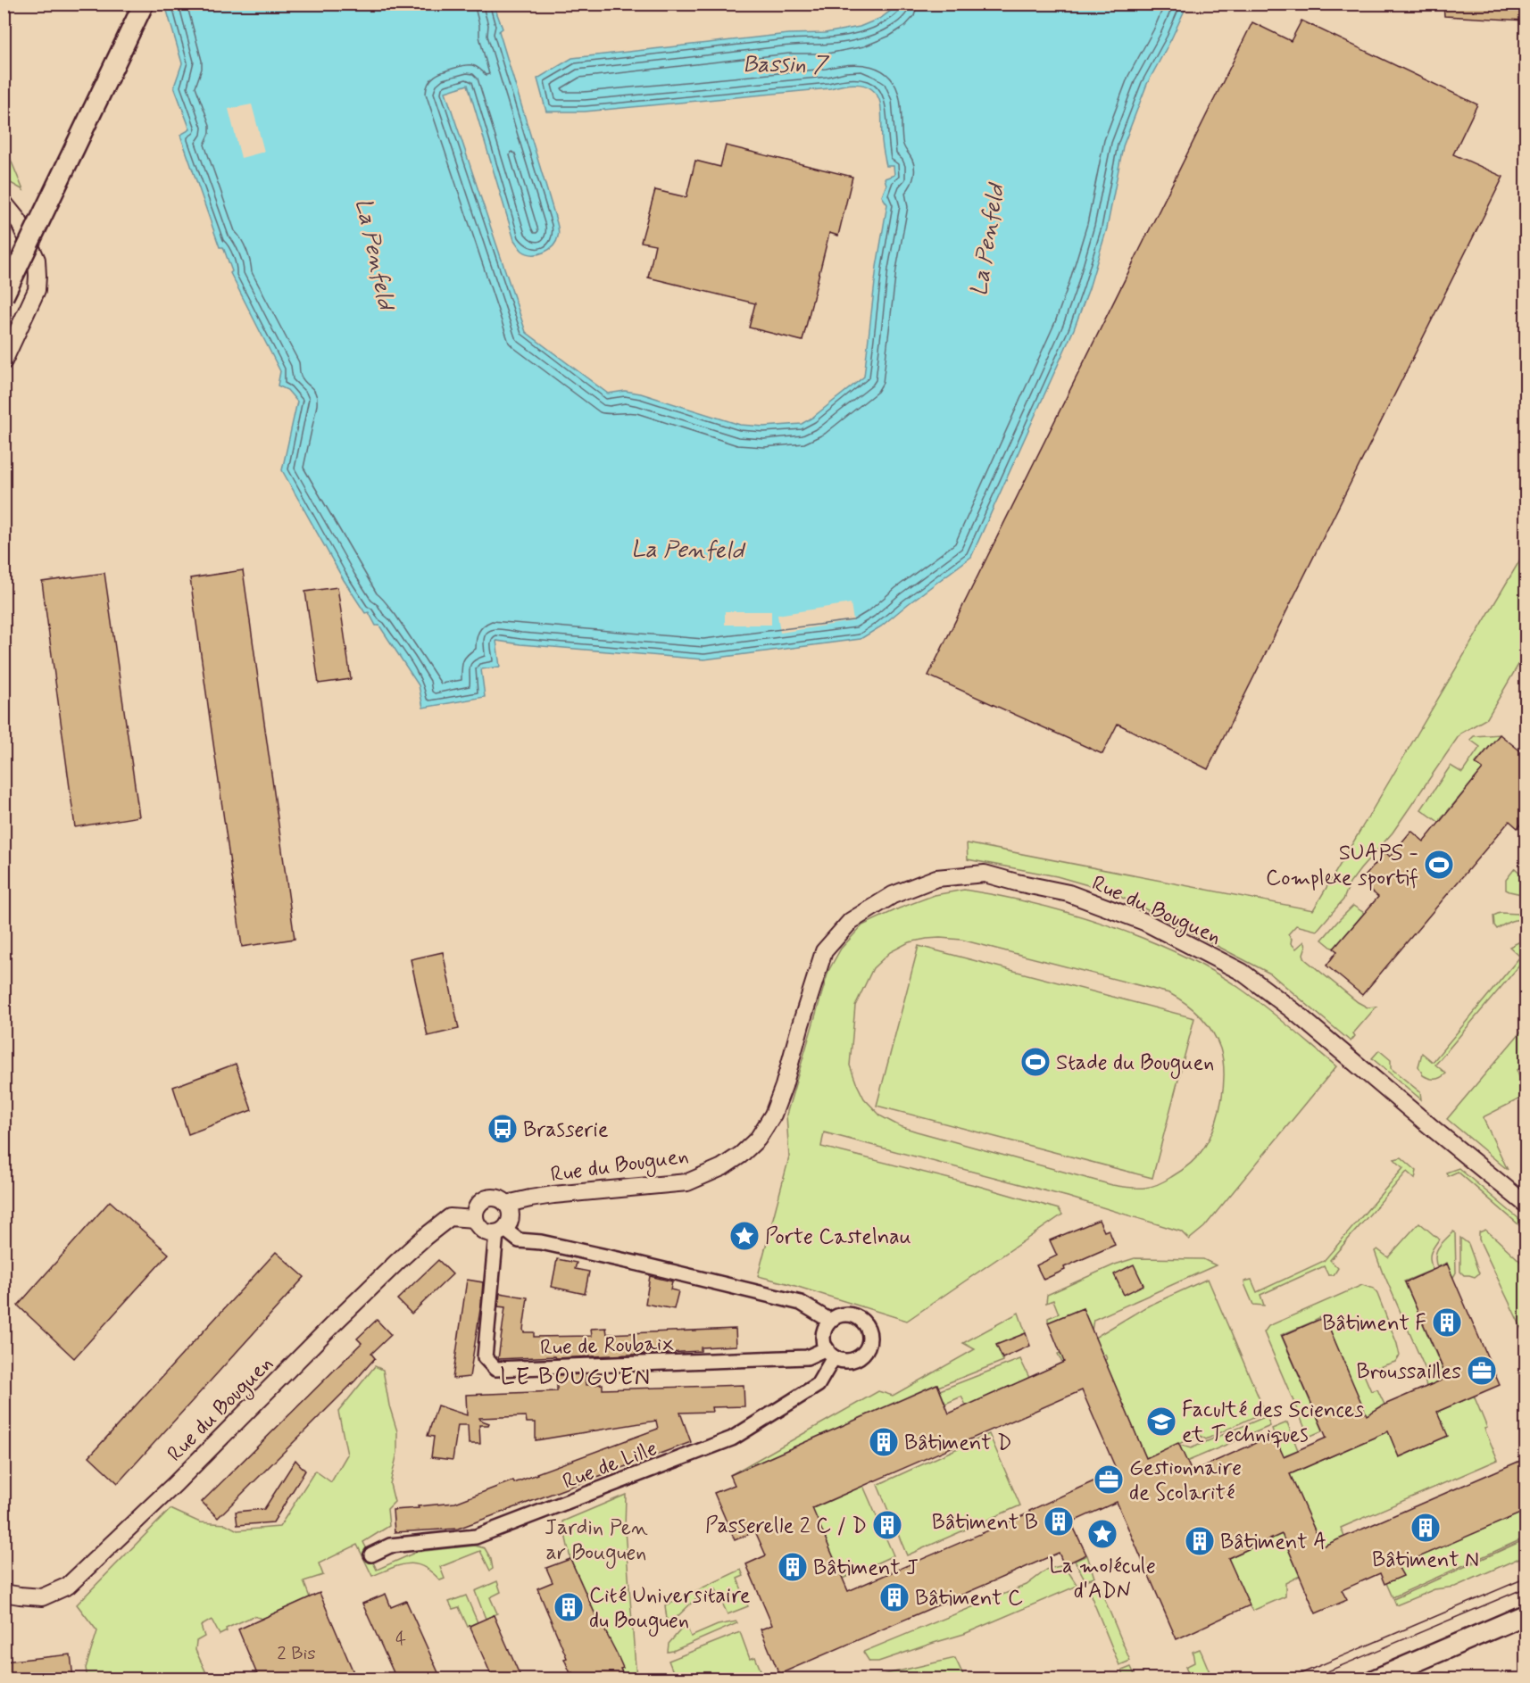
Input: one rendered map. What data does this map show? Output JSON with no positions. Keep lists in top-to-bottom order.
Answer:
{
  "streets": {
    "street": ["Rue du Bouguen", "Rue de Roubaix", "Rue de Lille"]
  },
  "crossings": [
    ["Rue du Bouguen", "Rue de Roubaix"],
    ["Rue de Roubaix", "Rue de Lille"]
  ],
  "districts": ["LE BOUGUEN"],
  "water": ["Bassin 7", "La Penfeld"],
  "parks": ["Jardin Pen ar Bouguen"],
  "places": {
    "sports": ["SUAPS - Complexe sportif", "Stade du Bouguen"],
    "bus stop": ["Brasserie"],
    "place": ["Porte Castelnau", "La molécule d'ADN"],
    "building": [
      "Bâtiment F",
      "Bâtiment D",
      "Bâtiment B",
      "Passerelle 2 C / D",
      "Bâtiment N",
      "Bâtiment A",
      "Bâtiment J",
      "Bâtiment C",
      "Cité Universitaire du Bouguen"
    ],
    "office": ["Broussailles", "Gestionnaire de Scolarité"],
    "school or university": ["Faculté des Sciences et Techniques"]
  },
  "house_numbers": ["4", "2 Bis"]
}
